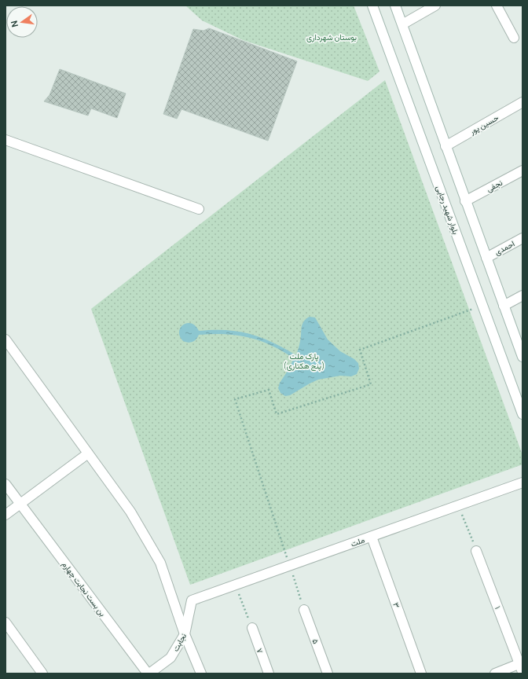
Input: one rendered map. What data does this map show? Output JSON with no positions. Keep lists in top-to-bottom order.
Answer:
{
  "streets": {
    "street": [
      "حسین پور",
      "نجفی",
      "بلوار شهید رجایی",
      "احمدی",
      "ملت",
      "بن بست نجابت چهارم",
      "۳",
      "۱",
      "۵",
      "نجابت",
      "۷"
    ]
  },
  "crossings": [
    ["ملت", "۳"],
    ["ملت", "نجابت"],
    ["بن بست نجابت چهارم", "نجابت"]
  ],
  "parks": ["بوستان شهرداری", "پارک ملت (پنج هکتاری)"],
  "north": "left"
}
